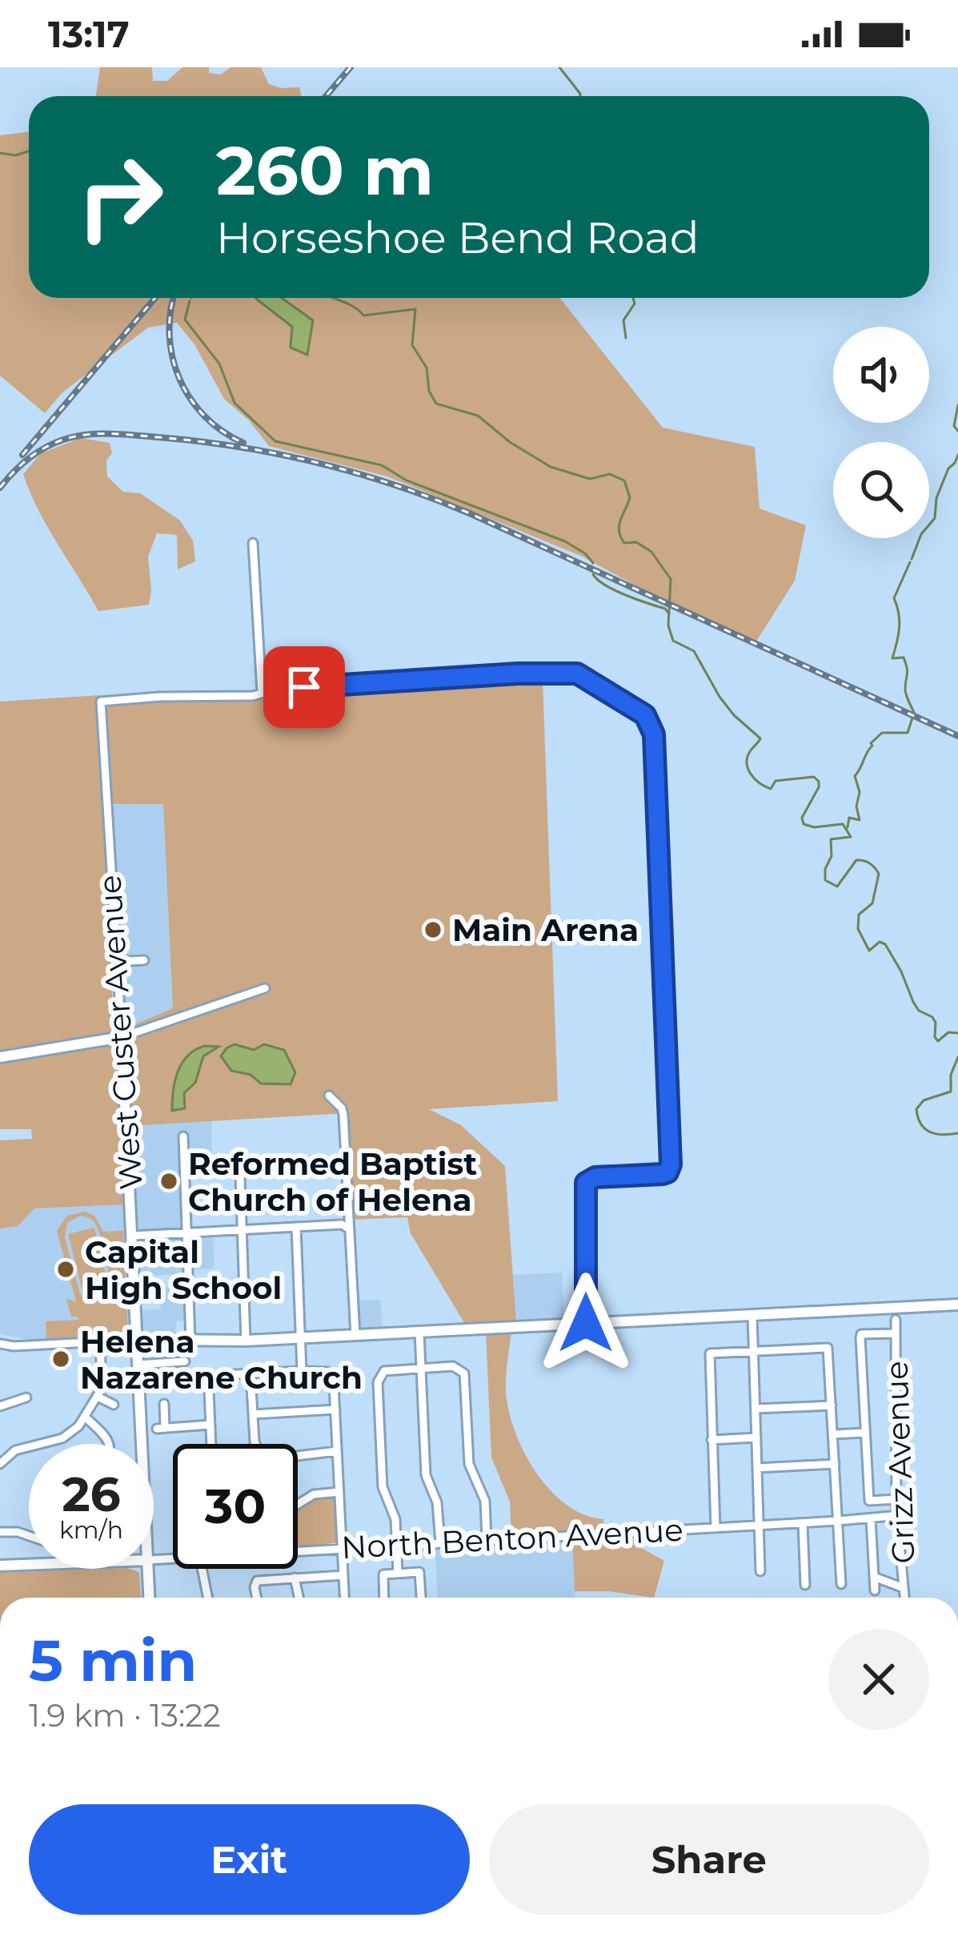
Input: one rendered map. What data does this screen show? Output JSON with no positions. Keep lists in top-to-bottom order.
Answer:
{
  "streets": {
    "main road": ["West Custer Avenue", "North Benton Avenue"],
    "street": ["Grizz Avenue"]
  },
  "crossings": [
    ["Grizz Avenue", "North Benton Avenue"]
  ],
  "places": [
    "Main Arena",
    "Reformed Baptist Church of Helena",
    "Capital High School",
    "Helena Nazarene Church"
  ],
  "page": {
    "status": "13:17",
    "turn": ["260 m", "Horseshoe Bend Road"],
    "speed": "26 km/h",
    "limit": "30",
    "heading": ["5 min", "1.9 km · 13:22"],
    "buttons": ["Exit", "Share"]
  }
}
